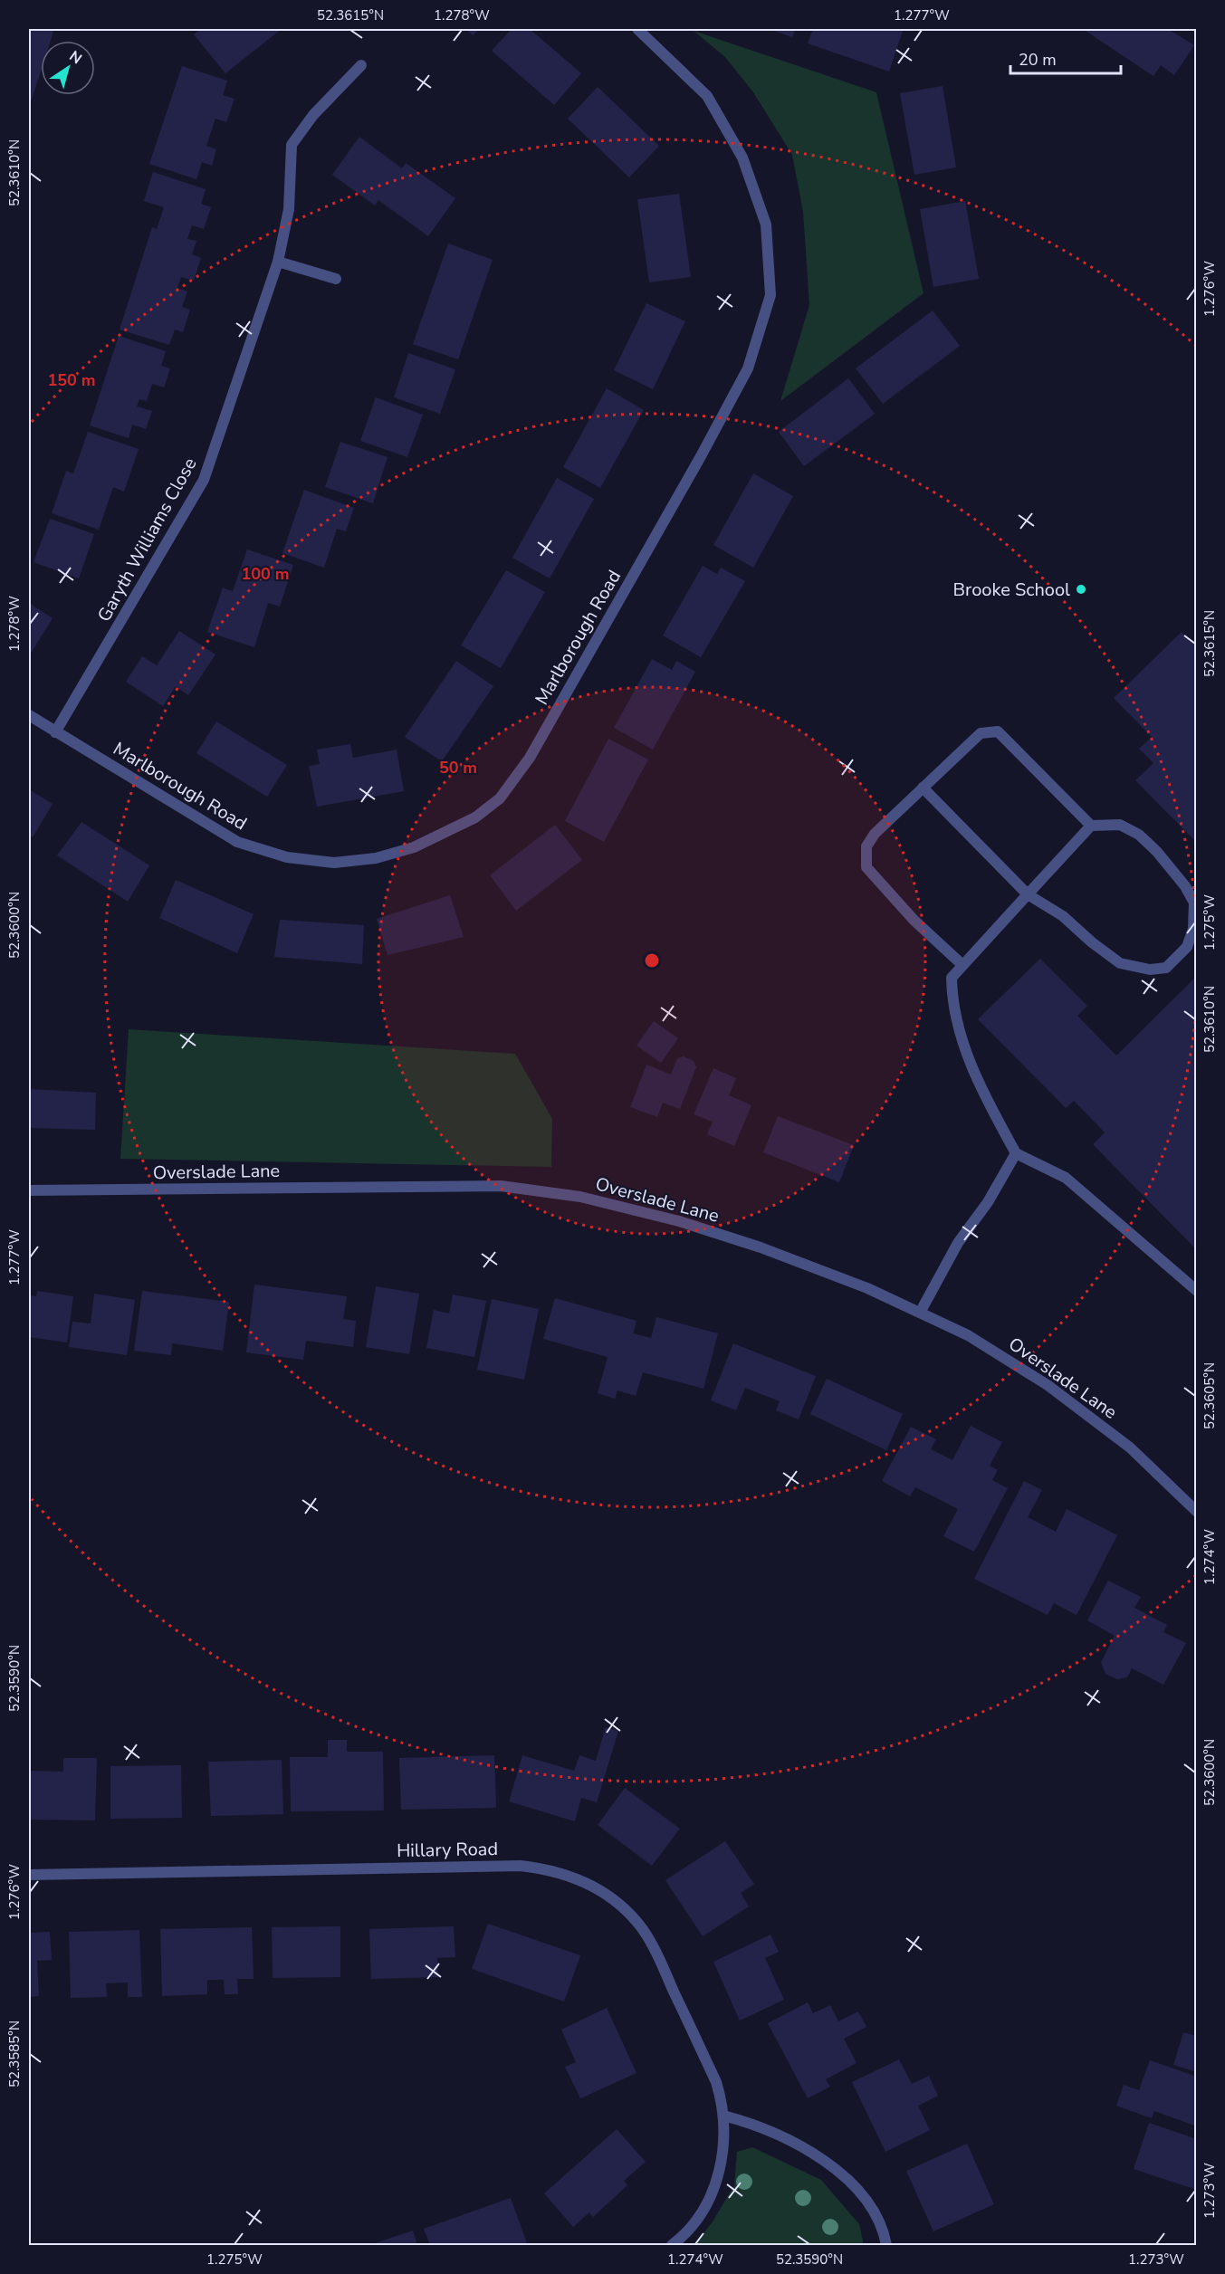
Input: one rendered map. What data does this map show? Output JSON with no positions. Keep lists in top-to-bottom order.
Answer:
{
  "streets": {
    "street": [
      "Garyth Williams Close",
      "Marlborough Road",
      "Overslade Lane",
      "Hillary Road"
    ]
  },
  "crossings": [
    ["Garyth Williams Close", "Marlborough Road"]
  ],
  "places": ["Brooke School"],
  "scale_bar": "20 m",
  "north": "top right",
  "coordinates": [
    "52.3615°N",
    "1.278°W",
    "1.277°W",
    "52.3610°N",
    "1.276°W",
    "1.275°W",
    "52.3600°N",
    "52.3605°N",
    "1.274°W",
    "52.3590°N",
    "52.3585°N",
    "1.273°W"
  ],
  "rings": ["150 m", "100 m", "50 m"]
}
